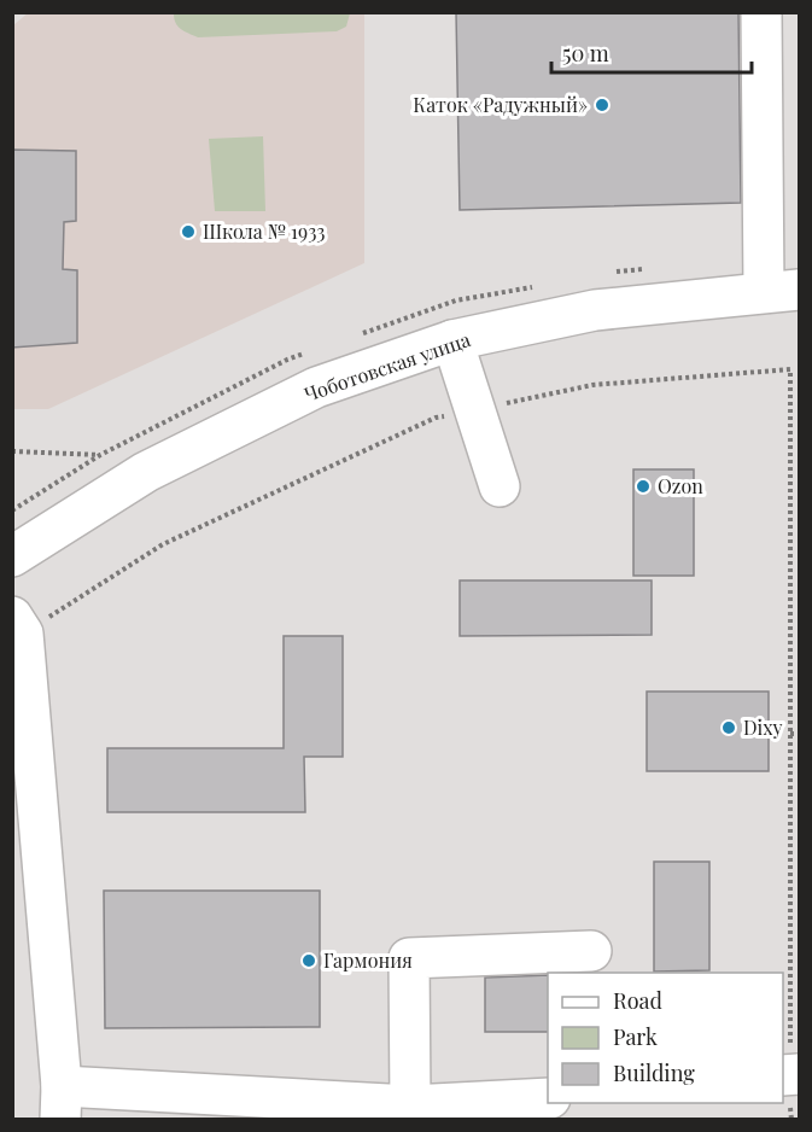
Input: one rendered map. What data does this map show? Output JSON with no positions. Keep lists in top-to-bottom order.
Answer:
{
  "streets": {
    "main road": ["Чоботовская улица"]
  },
  "places": [
    "Каток «Радужный»",
    "Школа № 1933",
    "Ozon",
    "Dixy",
    "Гармония"
  ],
  "legend": ["Road", "Park", "Building"],
  "scale_bar": "50 m"
}
